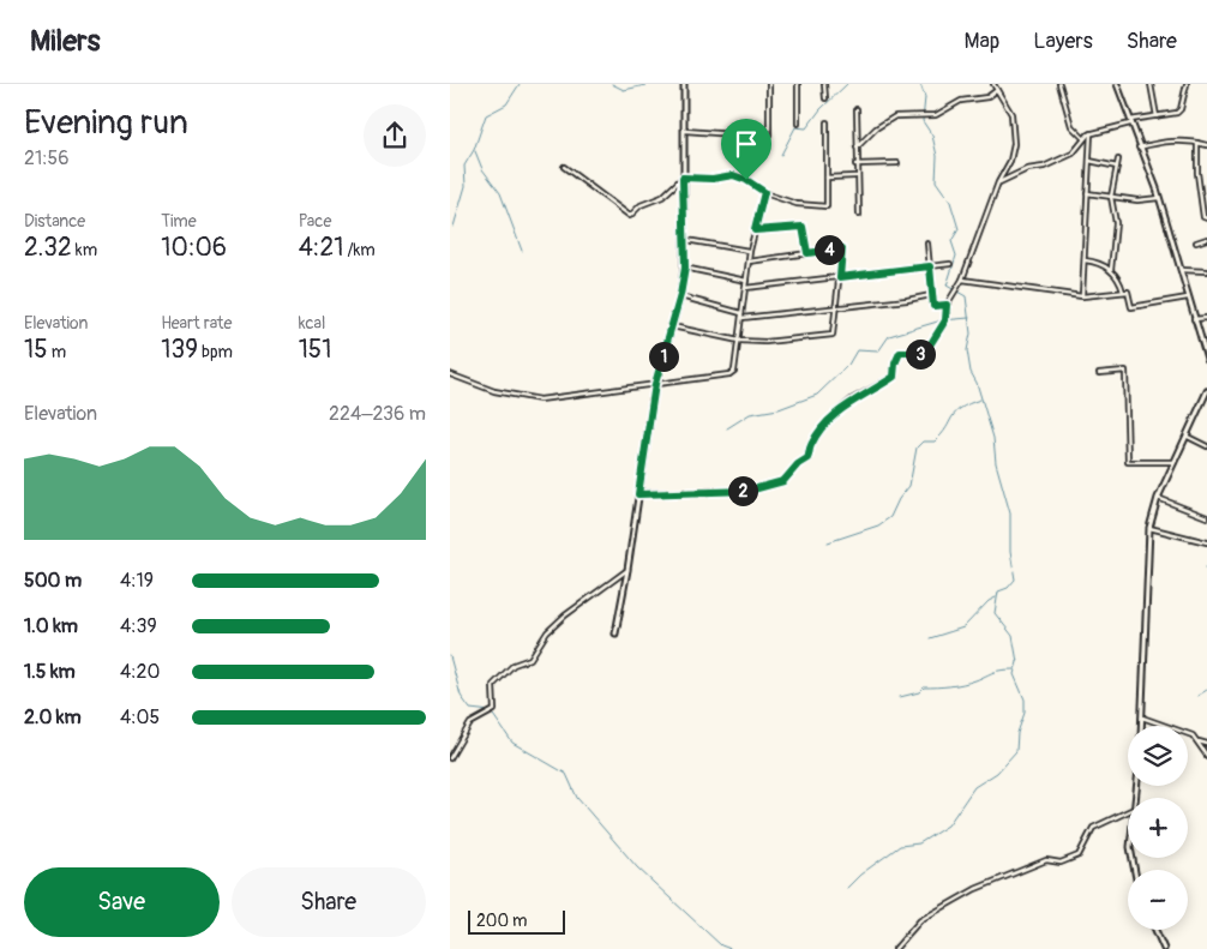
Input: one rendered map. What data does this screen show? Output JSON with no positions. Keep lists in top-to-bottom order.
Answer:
{
  "scale_bar": "200 m",
  "page": {
    "header": "Milers",
    "nav": ["Map", "Layers", "Share"],
    "heading": ["Evening run", "21:56"],
    "stats": [
      ["Distance", "2.32 km"],
      ["Time", "10:06"],
      ["Pace", "4:21 /km"],
      ["Elevation", "15 m"],
      ["Heart rate", "139 bpm"],
      ["kcal", "151"]
    ],
    "pins": [
      "4",
      "3",
      "1",
      "2"
    ],
    "chart": ["Elevation", "224–236 m"],
    "list": [
      {
        "name": "500 m",
        "note": "4:19"
      },
      {
        "name": "1.0 km",
        "note": "4:39"
      },
      {
        "name": "1.5 km",
        "note": "4:20"
      },
      {
        "name": "2.0 km",
        "note": "4:05"
      }
    ],
    "map_buttons": ["+", "−"],
    "buttons": ["Save", "Share"],
    "scale": "200 m"
  }
}
